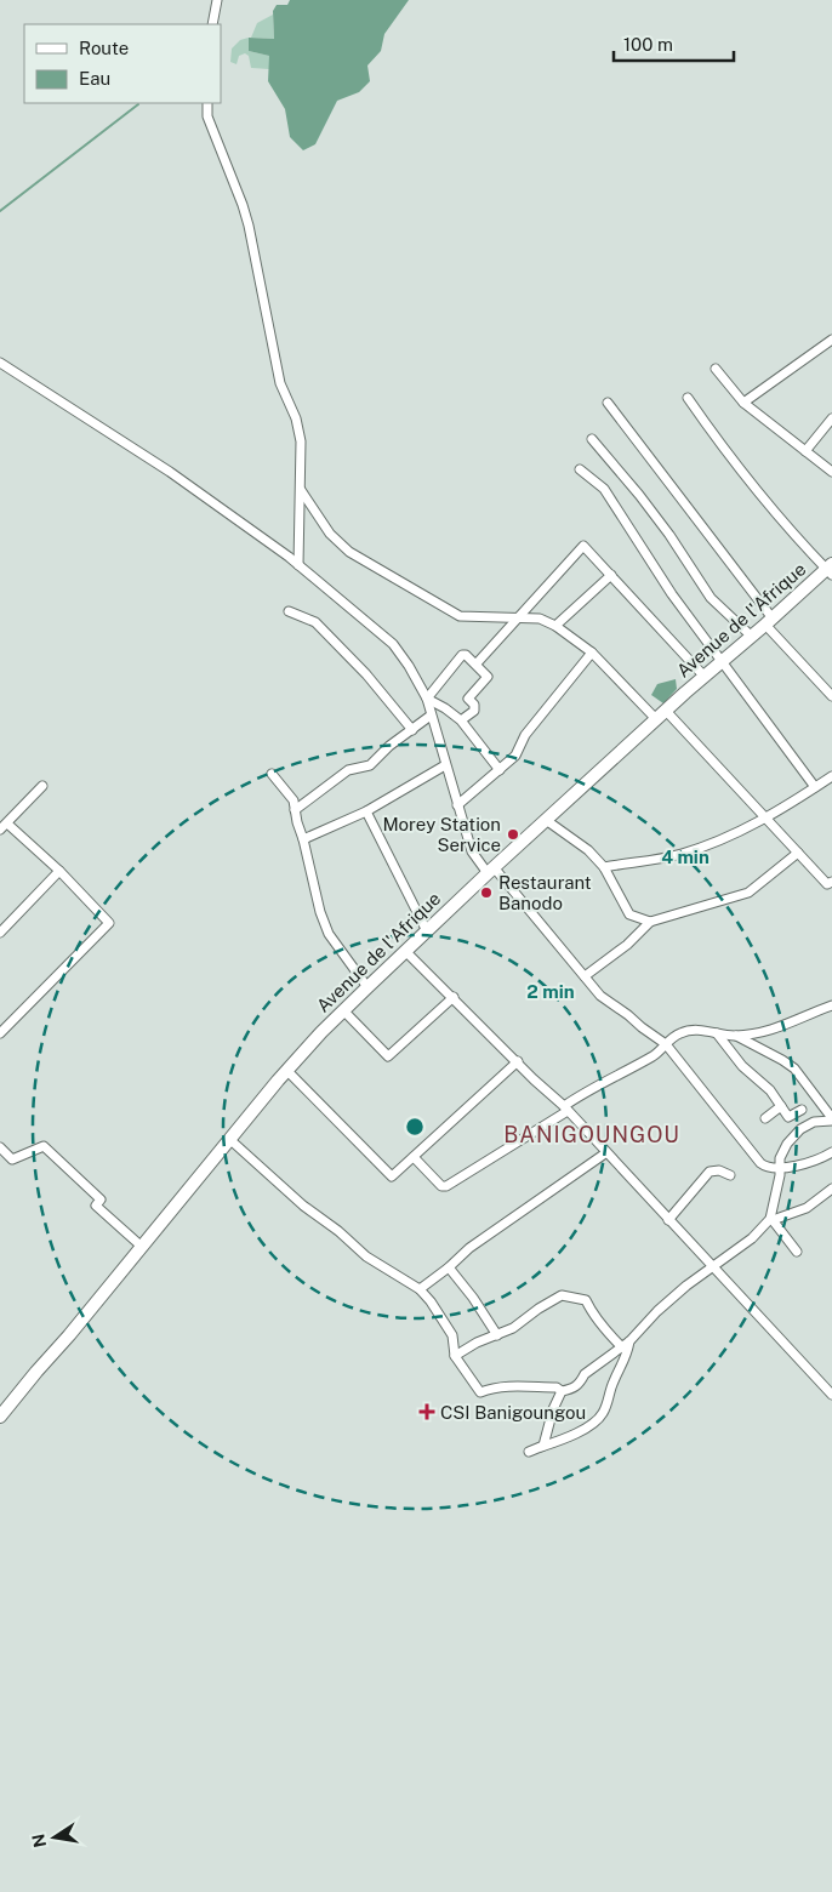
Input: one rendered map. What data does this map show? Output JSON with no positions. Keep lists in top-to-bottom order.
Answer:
{
  "streets": {
    "main road": ["Avenue de l'Afrique"]
  },
  "districts": ["BANIGOUNGOU"],
  "places": {
    "other": ["Morey Station Service", "Restaurant Banodo"],
    "health": ["CSI Banigoungou"]
  },
  "legend": ["Route", "Eau"],
  "scale_bar": "100 m",
  "north": "left",
  "rings": ["4 min", "2 min"]
}
